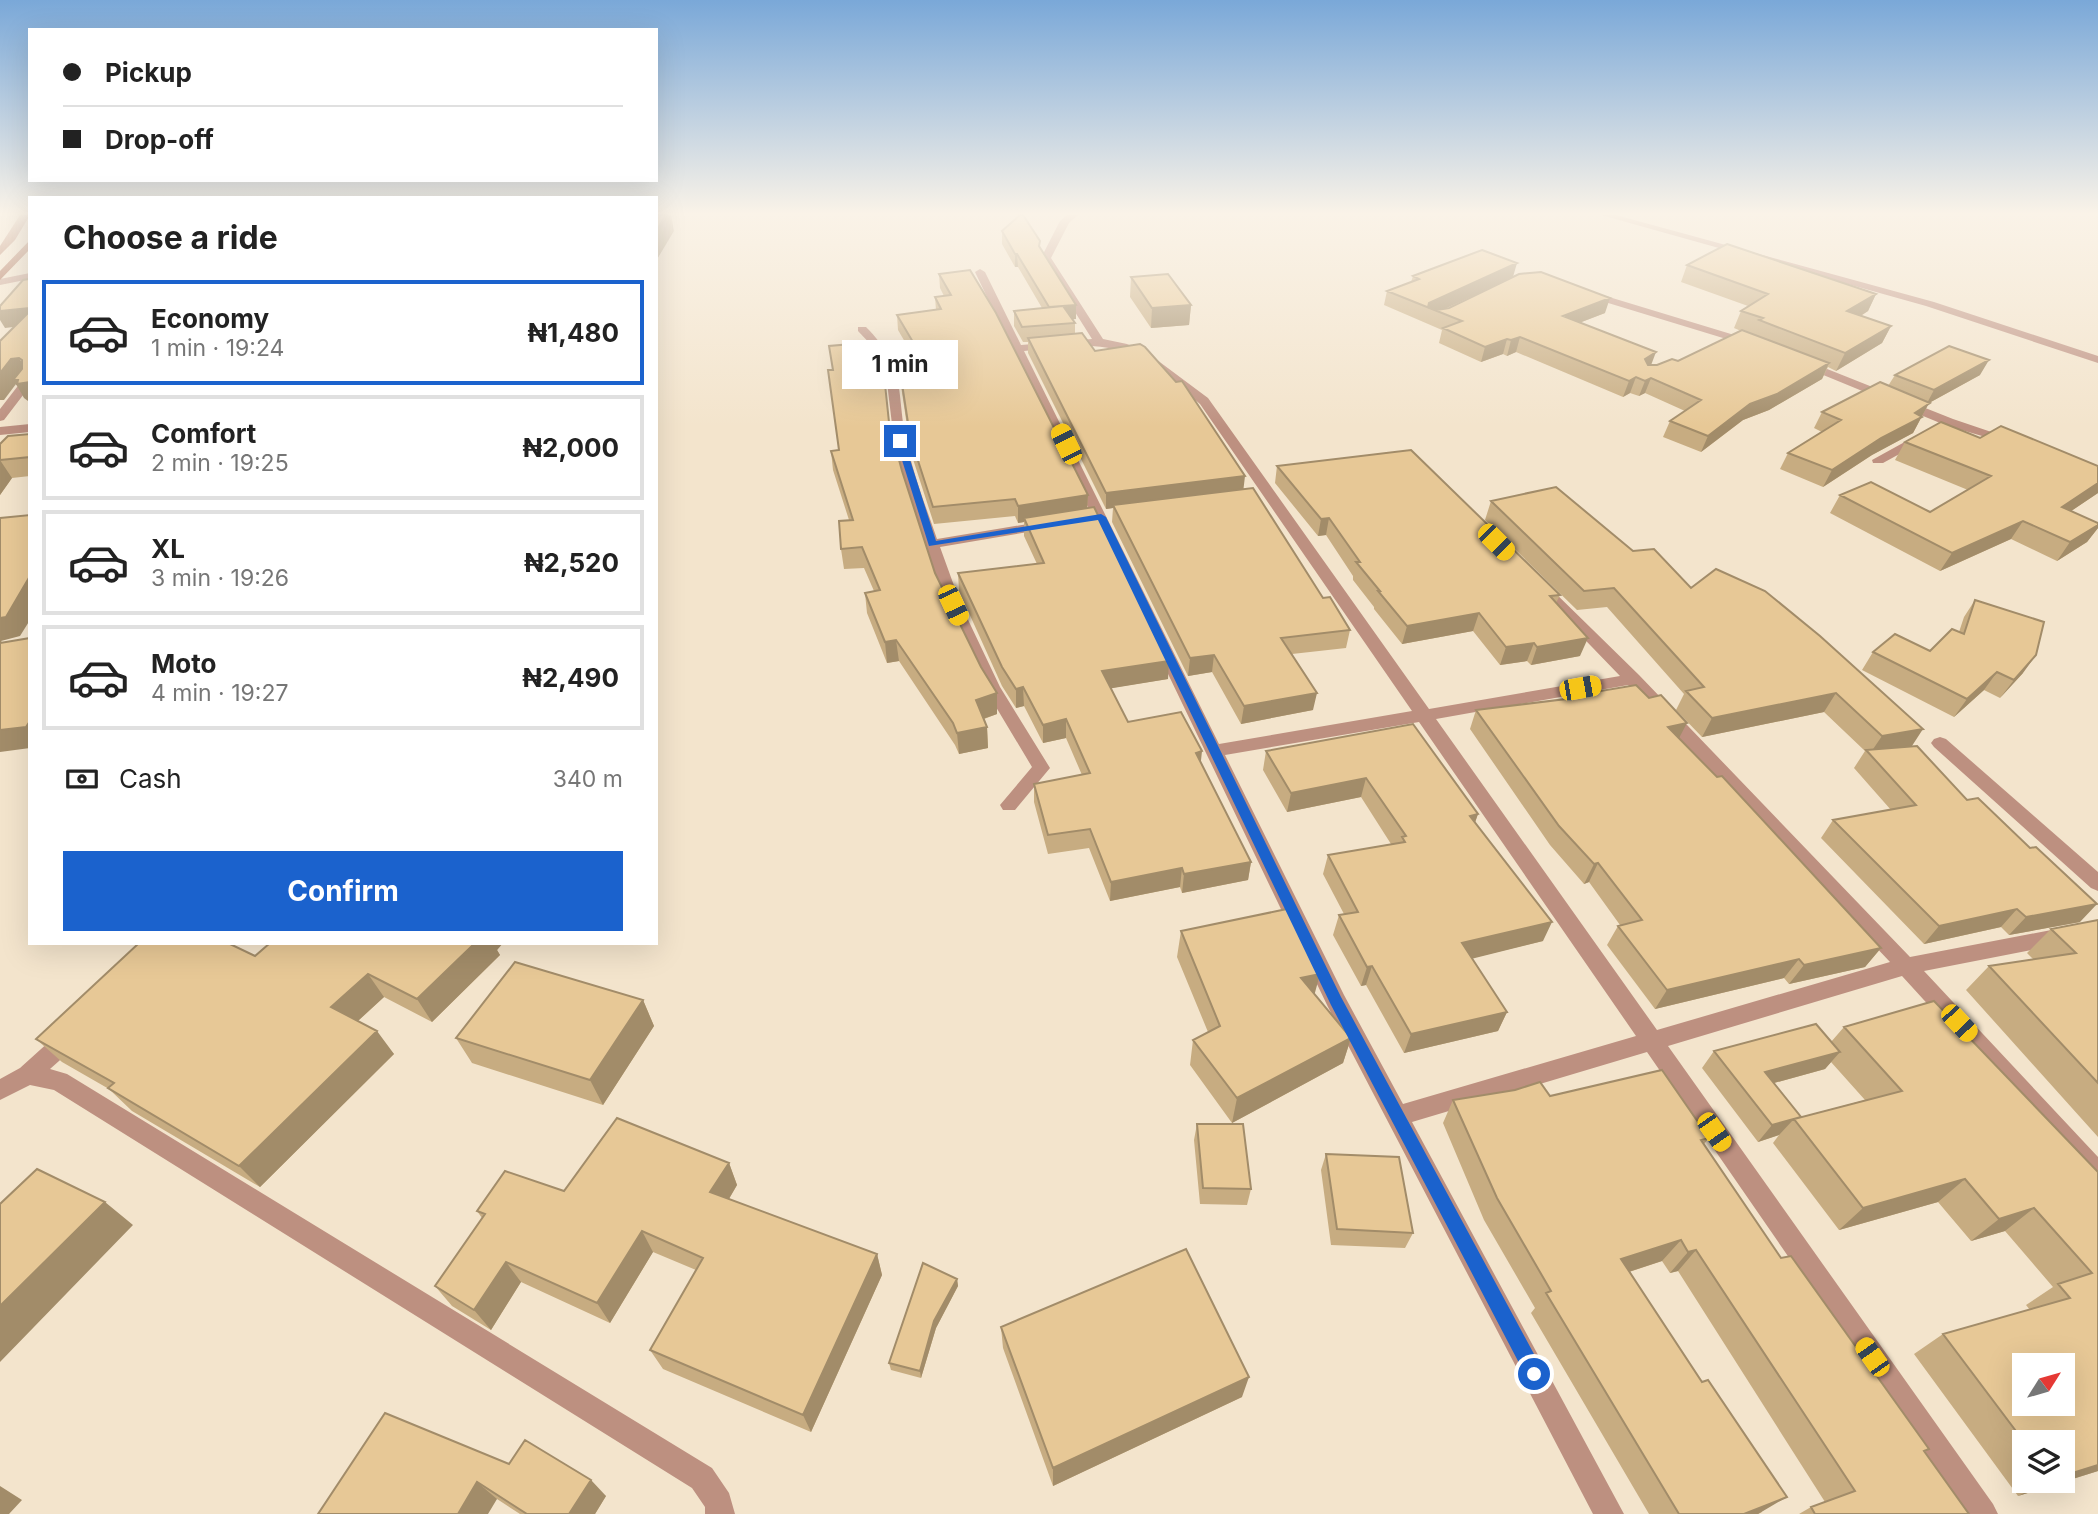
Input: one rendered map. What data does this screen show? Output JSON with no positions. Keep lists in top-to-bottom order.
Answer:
{
  "north": "top right",
  "page": {
    "banner": ["Pickup", "Drop-off"],
    "heading": "Choose a ride",
    "list": [
      {
        "name": "Economy",
        "note": "1 min · 19:24",
        "value": "₦1,480"
      },
      {
        "name": "Comfort",
        "note": "2 min · 19:25",
        "value": "₦2,000"
      },
      {
        "name": "XL",
        "note": "3 min · 19:26",
        "value": "₦2,520"
      },
      {
        "name": "Moto",
        "note": "4 min · 19:27",
        "value": "₦2,490"
      }
    ],
    "bubble": "1 min",
    "pay": ["Cash", "340 m"],
    "buttons": "Confirm"
  }
}
